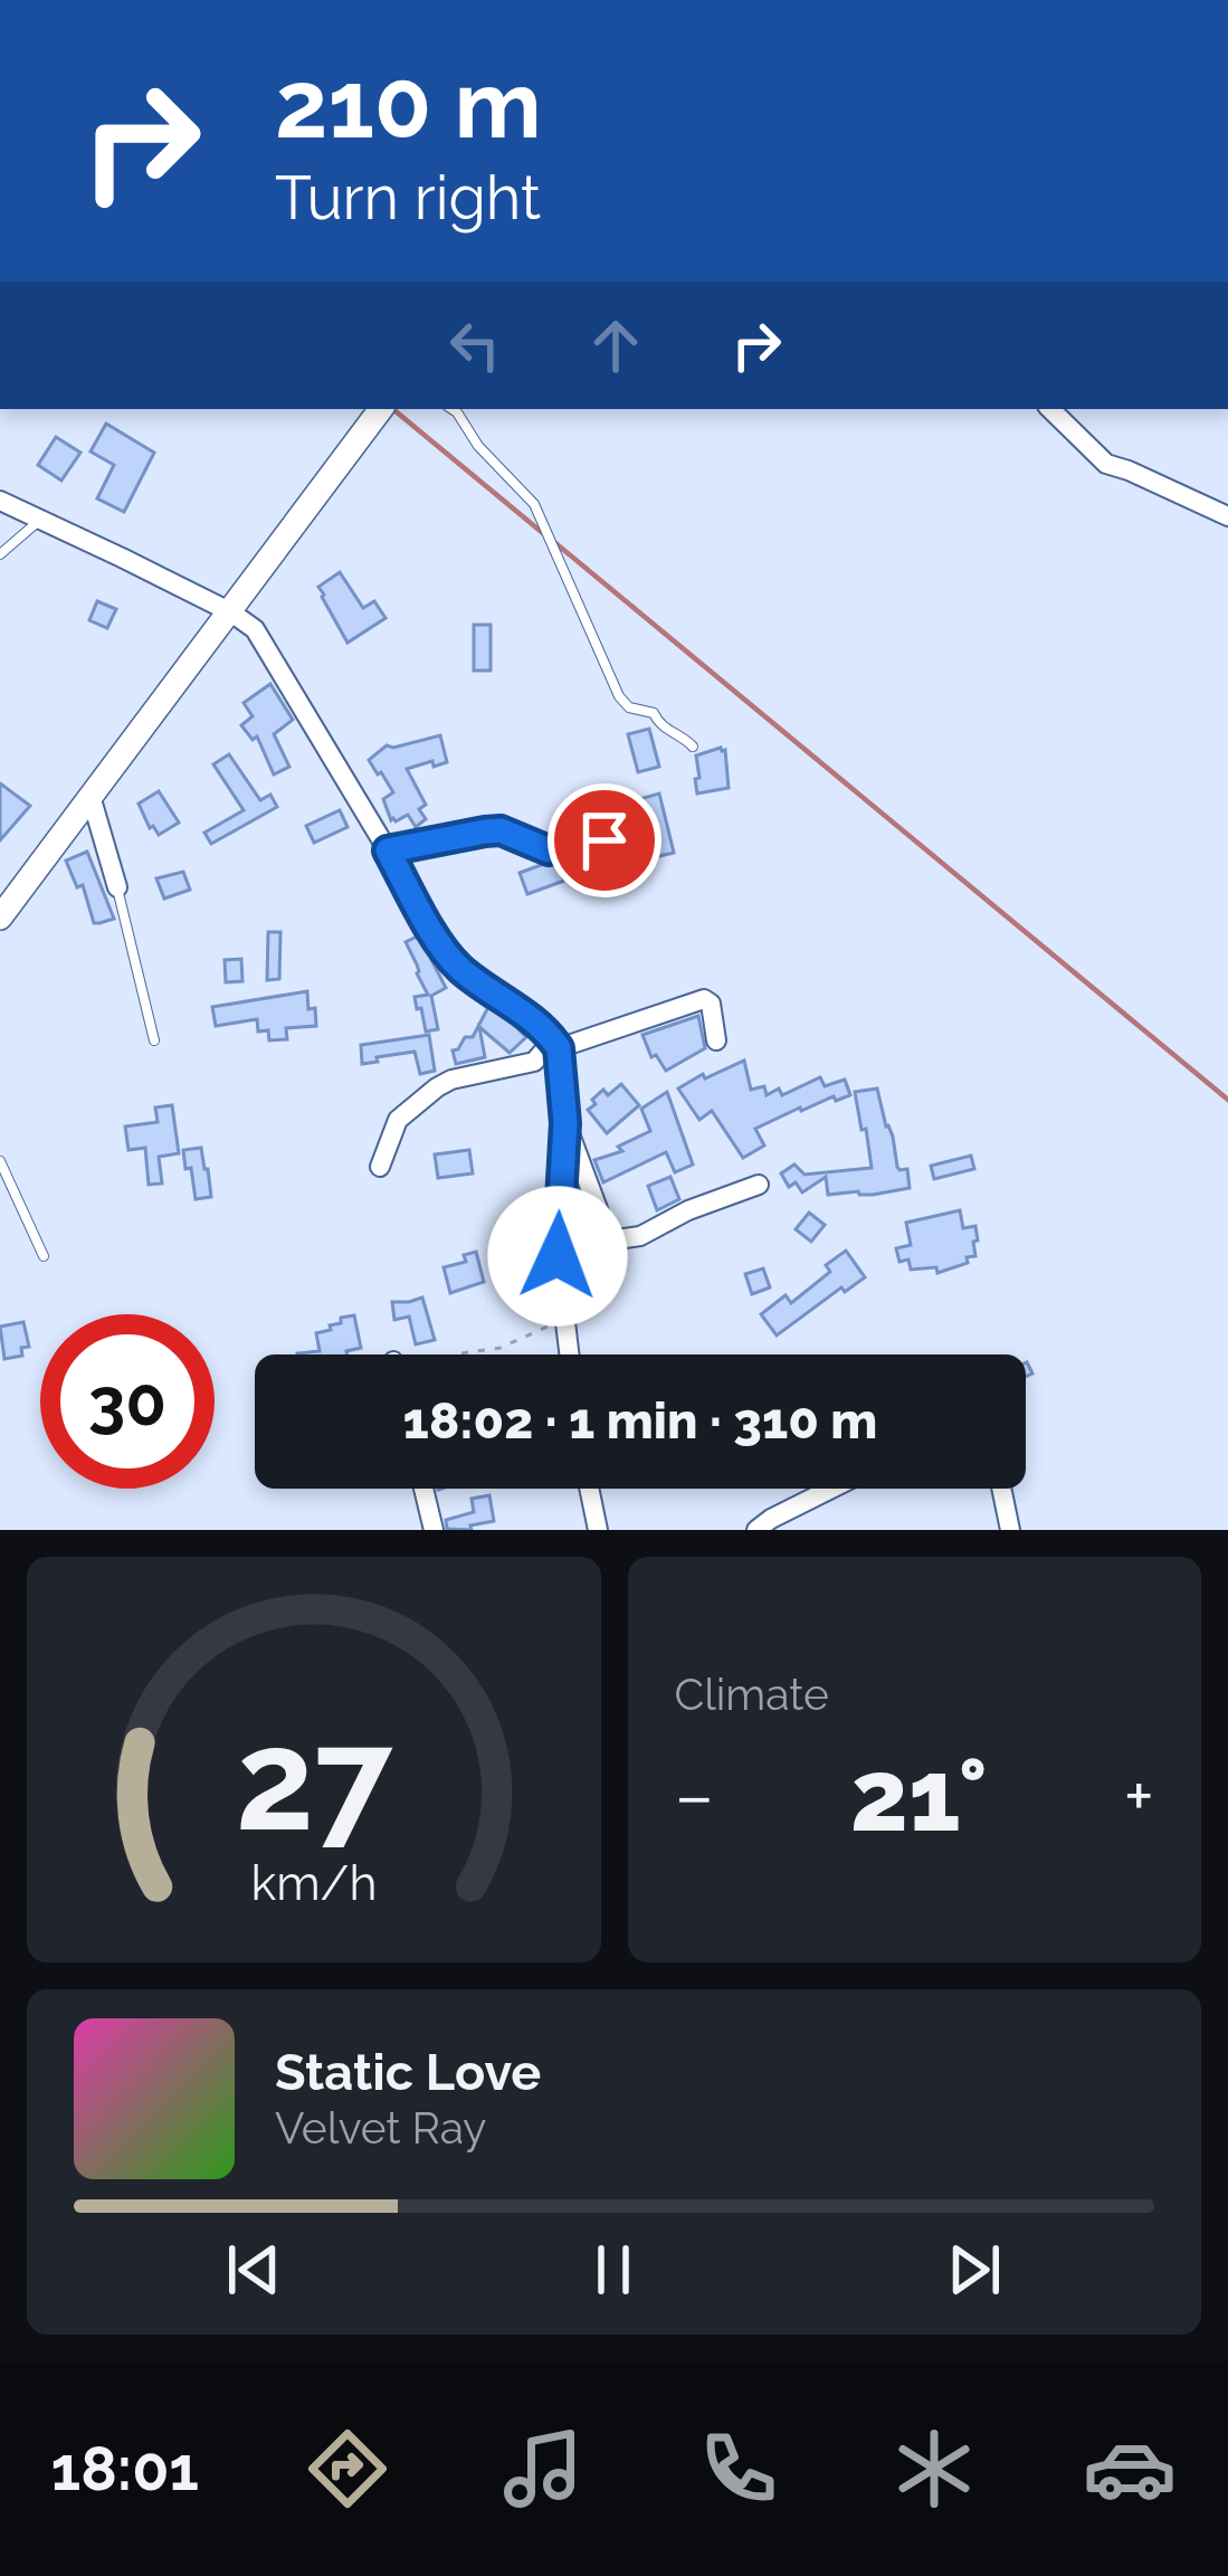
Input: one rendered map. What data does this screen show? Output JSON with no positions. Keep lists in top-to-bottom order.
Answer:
{
  "page": {
    "turn": ["210 m", "Turn right"],
    "limit": "30",
    "trip": "18:02 · 1 min · 310 m",
    "tile": "Climate",
    "heat": ["−", "21°", "+"],
    "song": ["Static Love", "Velvet Ray"],
    "tabs": "18:01",
    "gauge": ["27", "km/h"]
  }
}
